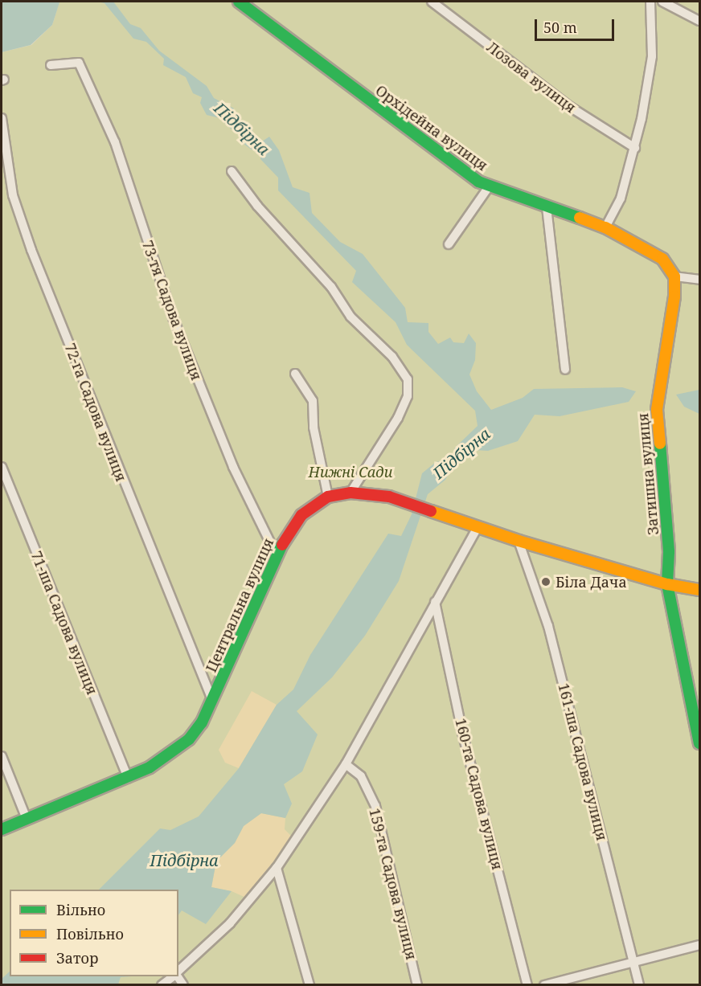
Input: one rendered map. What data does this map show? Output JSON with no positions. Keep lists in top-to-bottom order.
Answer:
{
  "streets": {
    "street": [
      "Лозова вулиця",
      "Орхідейна вулиця",
      "73-тя Садова вулиця",
      "72-га Садова вулиця",
      "Затишна вулиця",
      "Центральна вулиця",
      "71-ша Садова вулиця",
      "161-ша Садова вулиця",
      "160-та Садова вулиця",
      "159-та Садова вулиця"
    ]
  },
  "crossings": [
    ["Орхідейна вулиця", "Затишна вулиця"],
    ["73-тя Садова вулиця", "Центральна вулиця"],
    ["72-га Садова вулиця", "Центральна вулиця"],
    ["Затишна вулиця", "Центральна вулиця"],
    ["Центральна вулиця", "71-ша Садова вулиця"],
    ["Центральна вулиця", "161-ша Садова вулиця"]
  ],
  "water": ["Підбірна"],
  "parks": ["Нижні Сади"],
  "places": ["Біла Дача"],
  "legend": ["Вільно", "Повільно", "Затор"],
  "scale_bar": "50 m"
}
